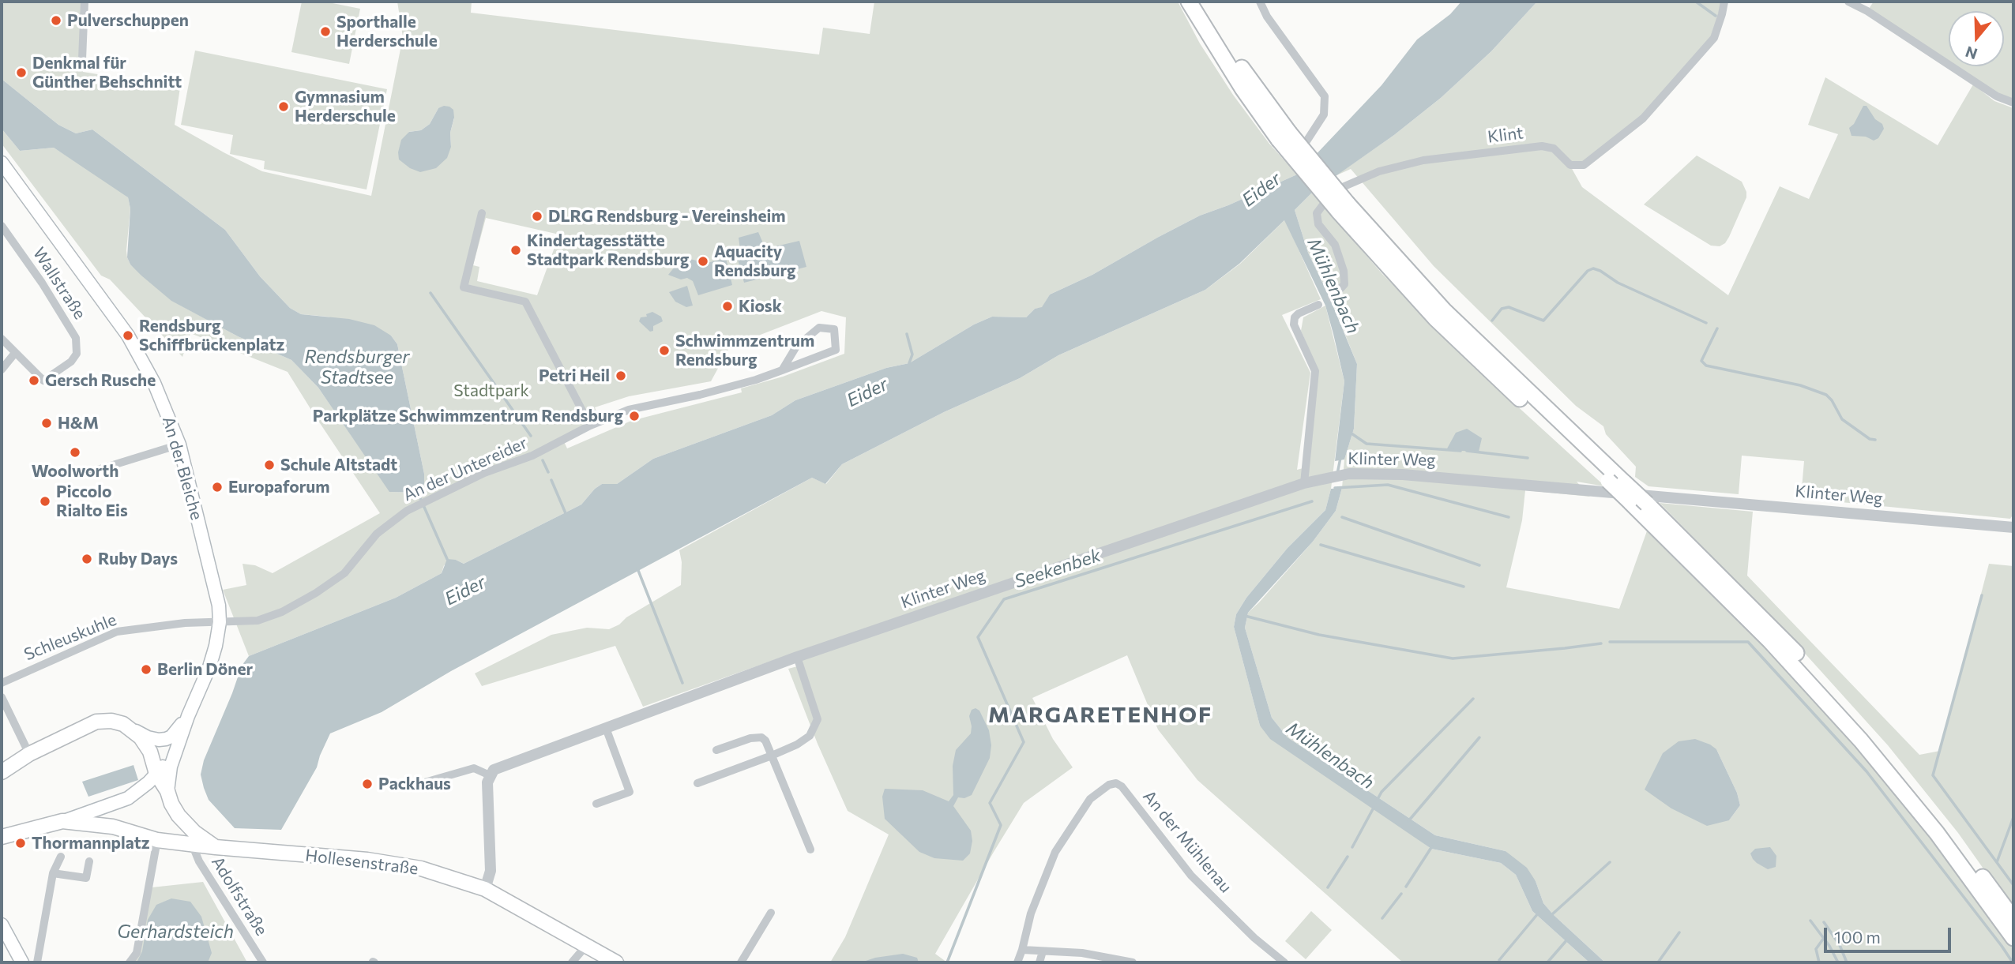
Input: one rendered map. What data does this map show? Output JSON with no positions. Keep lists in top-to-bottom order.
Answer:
{
  "streets": {
    "main road": ["An der Bleiche", "Hollesenstraße"],
    "street": [
      "Klint",
      "Wallstraße",
      "Klinter Weg",
      "An der Untereider",
      "Schleuskuhle",
      "An der Mühlenau",
      "Adolfstraße"
    ]
  },
  "crossings": [
    ["An der Bleiche", "An der Untereider"],
    ["An der Bleiche", "Schleuskuhle"],
    ["An der Untereider", "Schleuskuhle"],
    ["Hollesenstraße", "Adolfstraße"]
  ],
  "districts": ["MARGARETENHOF"],
  "water": [
    "Eider",
    "Mühlenbach",
    "Rendsburger Stadtsee",
    "Seekenbek",
    "Gerhardsteich"
  ],
  "parks": ["Stadtpark"],
  "places": [
    "Pulverschuppen",
    "Sporthalle Herderschule",
    "Denkmal für Günther Behschnitt",
    "Gymnasium Herderschule",
    "DLRG Rendsburg - Vereinsheim",
    "Kindertagesstätte Stadtpark Rendsburg",
    "Aquacity Rendsburg",
    "Kiosk",
    "Rendsburg Schiffbrückenplatz",
    "Schwimmzentrum Rendsburg",
    "Petri Heil",
    "Gersch Rusche",
    "Parkplätze Schwimmzentrum Rendsburg",
    "H&M",
    "Woolworth",
    "Schule Altstadt",
    "Europaforum",
    "Piccolo Rialto Eis",
    "Ruby Days",
    "Berlin Döner",
    "Packhaus",
    "Thormannplatz"
  ],
  "scale_bar": "100 m",
  "north": "bottom"
}
